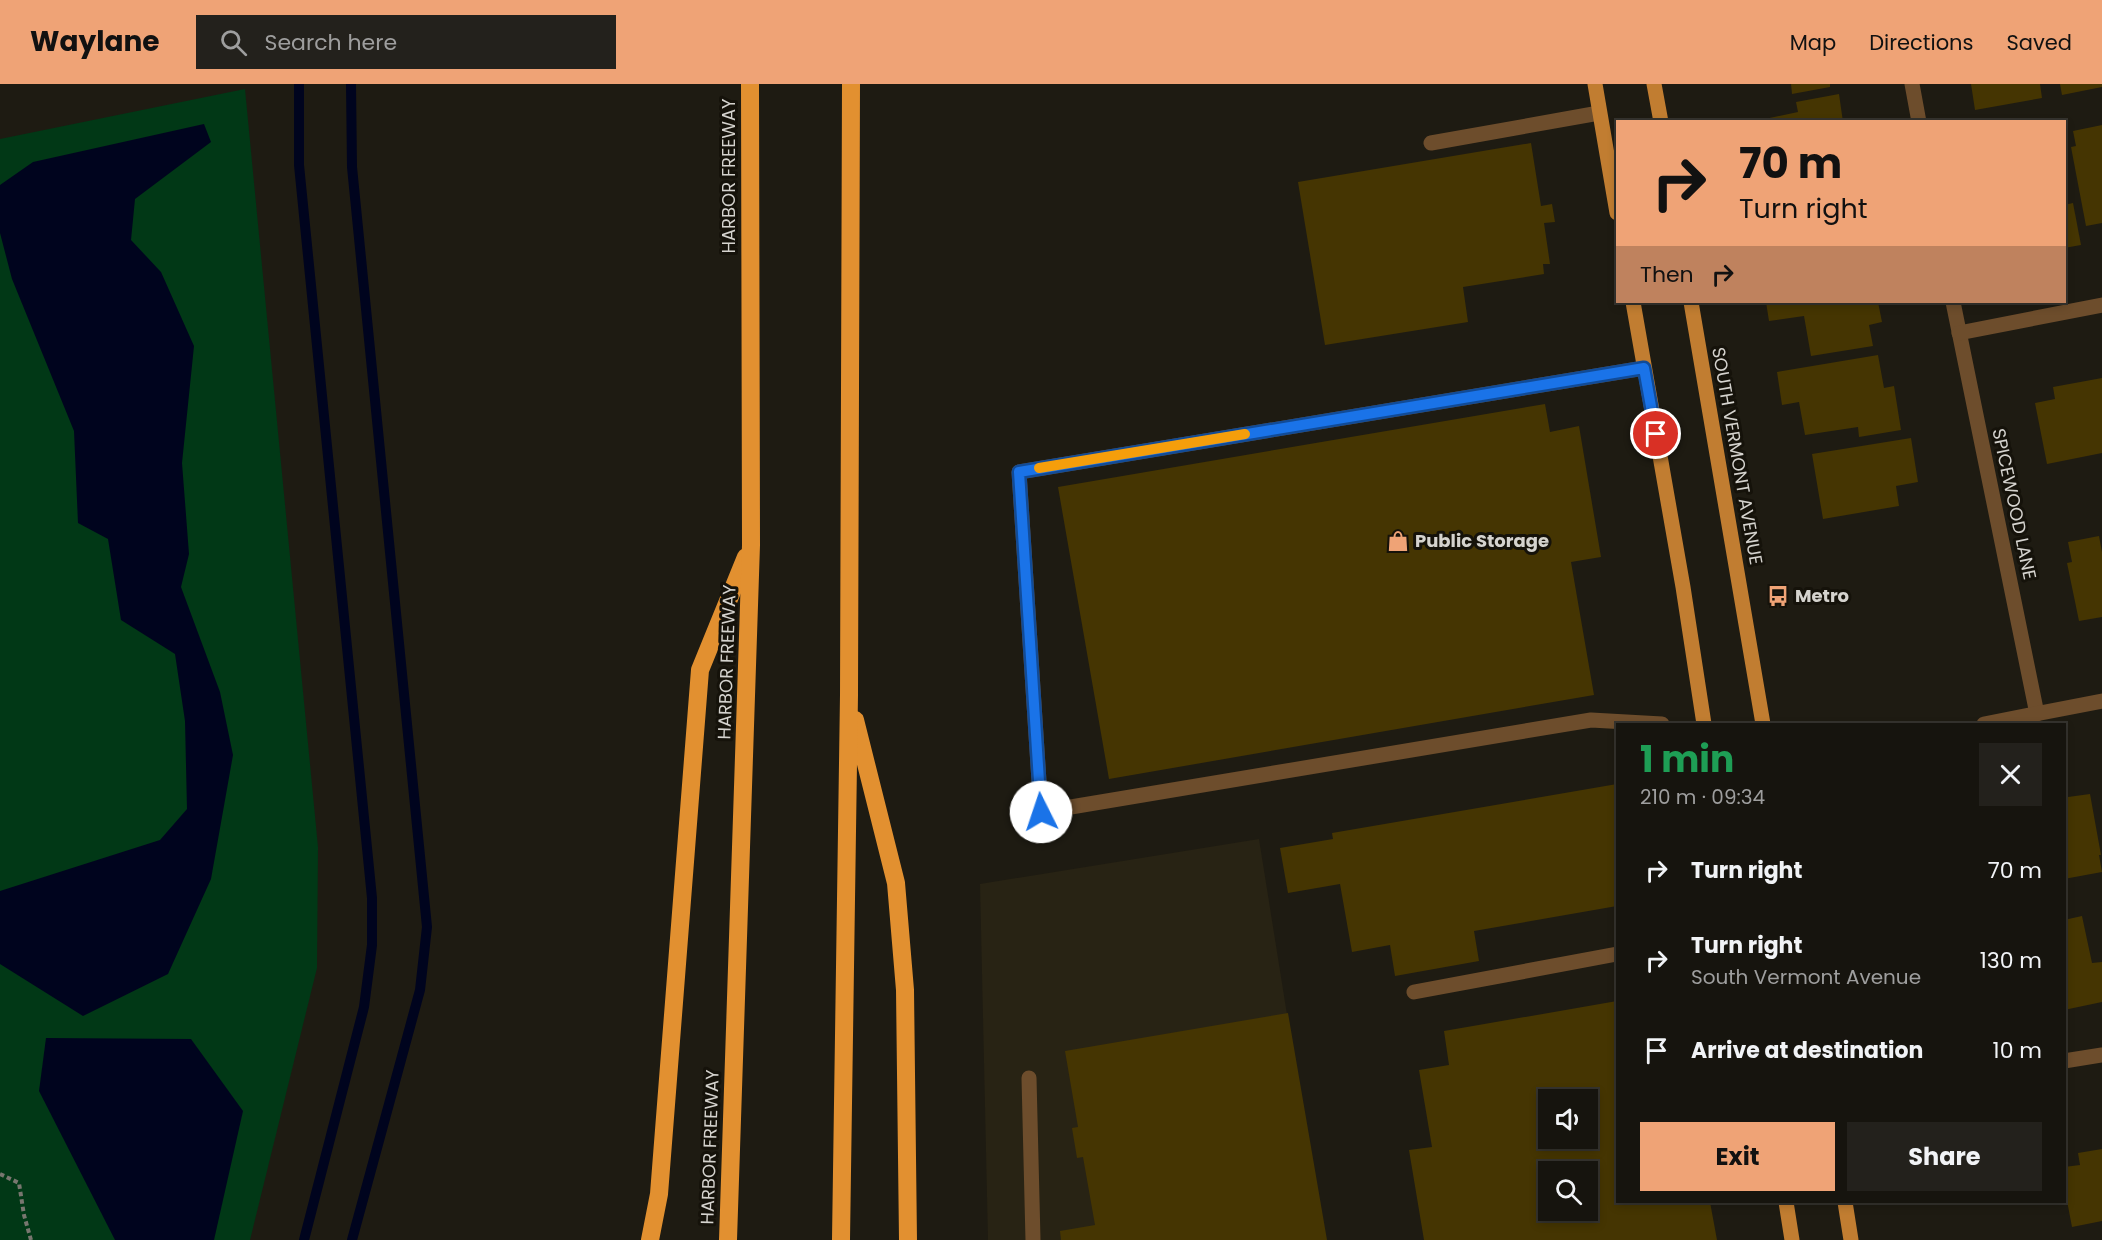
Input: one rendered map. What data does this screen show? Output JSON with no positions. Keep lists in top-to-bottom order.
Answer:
{
  "streets": {
    "highway": ["HARBOR FREEWAY"],
    "main road": ["SOUTH VERMONT AVENUE"],
    "street": ["SPICEWOOD LANE"]
  },
  "places": {
    "shop": ["Public Storage"],
    "bus stop": ["Metro"]
  },
  "page": {
    "header": "Waylane",
    "search": "Search here",
    "nav": ["Map", "Directions", "Saved"],
    "turn": ["70 m", "Turn right"],
    "then": "Then",
    "heading": ["1 min", "210 m · 09:34"],
    "list": [
      {
        "name": "Turn right",
        "value": "70 m"
      },
      {
        "name": "Turn right",
        "note": "South Vermont Avenue",
        "value": "130 m"
      },
      {
        "name": "Arrive at destination",
        "value": "10 m"
      }
    ],
    "buttons": ["Exit", "Share"]
  }
}
